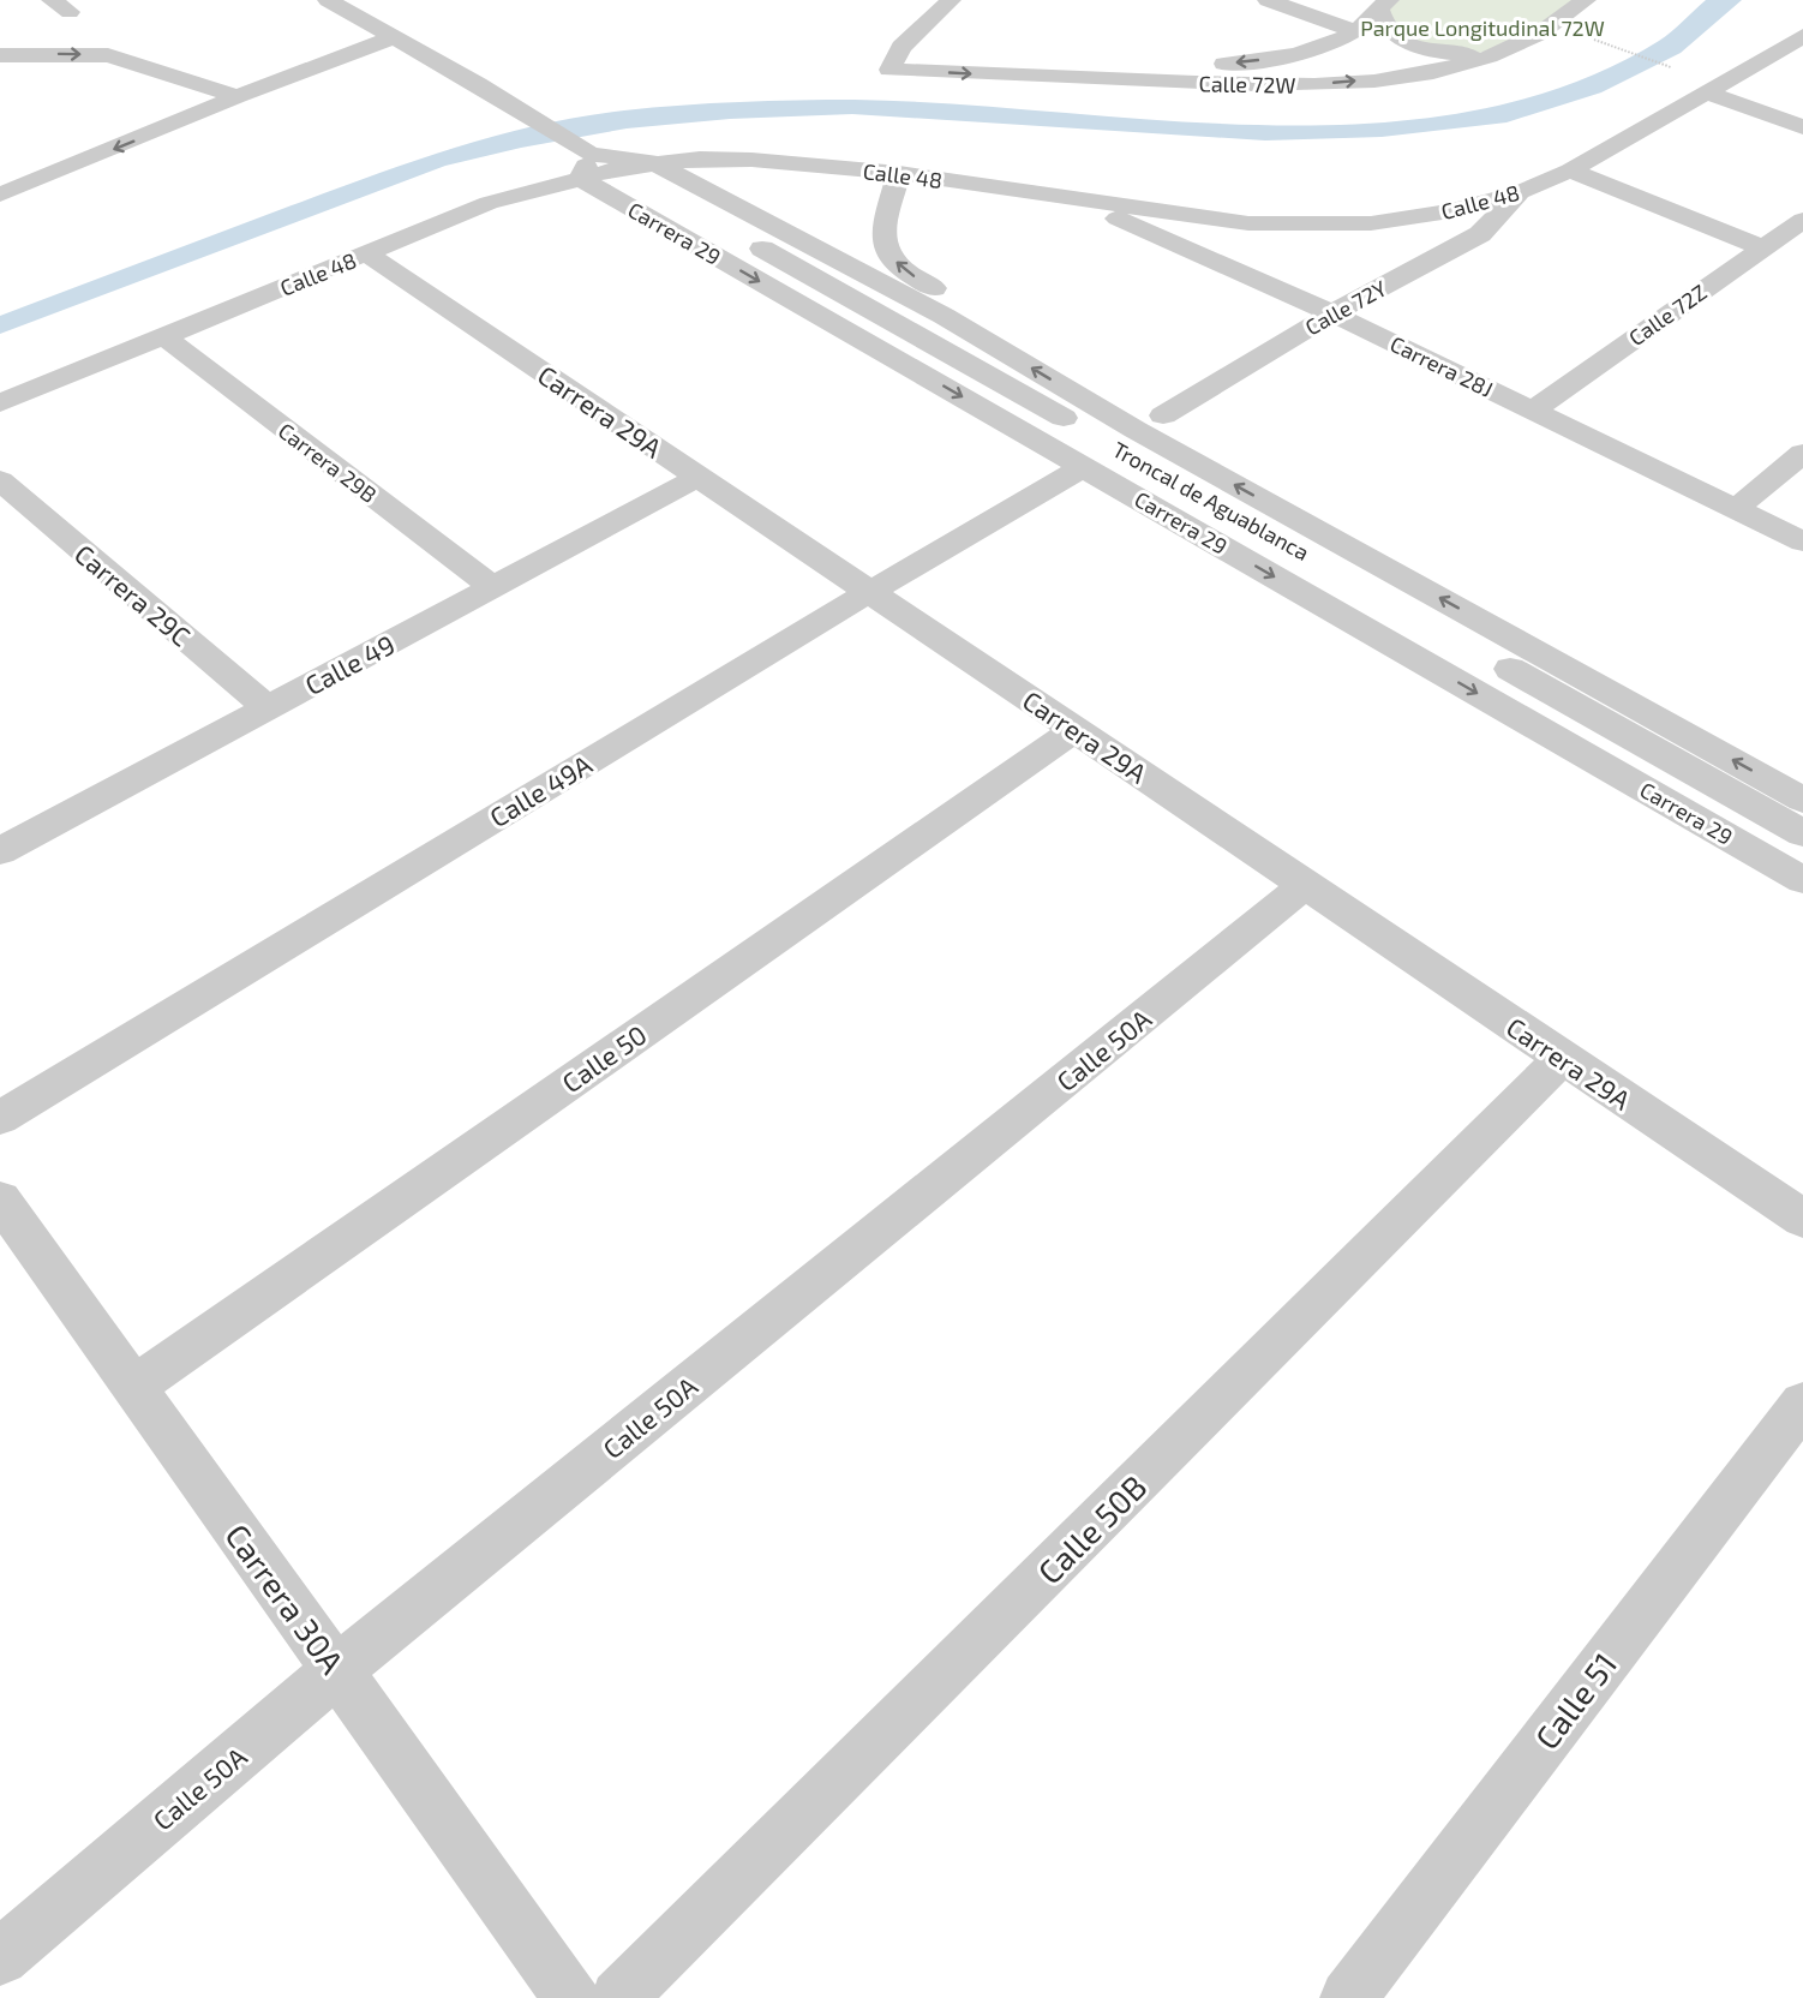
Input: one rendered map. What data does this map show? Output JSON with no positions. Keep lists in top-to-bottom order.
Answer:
{
  "streets": {
    "street": [
      "Calle 72W",
      "Calle 48",
      "Carrera 29",
      "Calle 72Y",
      "Calle 72Z",
      "Carrera 28J",
      "Carrera 29A",
      "Carrera 29B",
      "Troncal de Aguablanca",
      "Carrera 29C",
      "Calle 49",
      "Calle 49A",
      "Calle 50A",
      "Calle 50",
      "Calle 50B",
      "Carrera 30A",
      "Calle 51"
    ]
  },
  "crossings": [
    ["Calle 48", "Carrera 29"],
    ["Calle 48", "Calle 72Y"],
    ["Calle 48", "Carrera 28J"],
    ["Calle 48", "Carrera 29A"],
    ["Calle 48", "Carrera 29B"],
    ["Calle 48", "Troncal de Aguablanca"],
    ["Carrera 29", "Calle 49A"],
    ["Calle 72Y", "Carrera 28J"],
    ["Calle 72Z", "Carrera 28J"],
    ["Carrera 29A", "Calle 49"],
    ["Carrera 29A", "Calle 49A"],
    ["Carrera 29A", "Calle 50A"],
    ["Carrera 29A", "Calle 50"],
    ["Carrera 29A", "Calle 50B"],
    ["Carrera 29B", "Calle 49"],
    ["Carrera 29C", "Calle 49"],
    ["Calle 50A", "Carrera 30A"],
    ["Calle 50", "Carrera 30A"]
  ],
  "parks": ["Parque Longitudinal 72W"]
}
